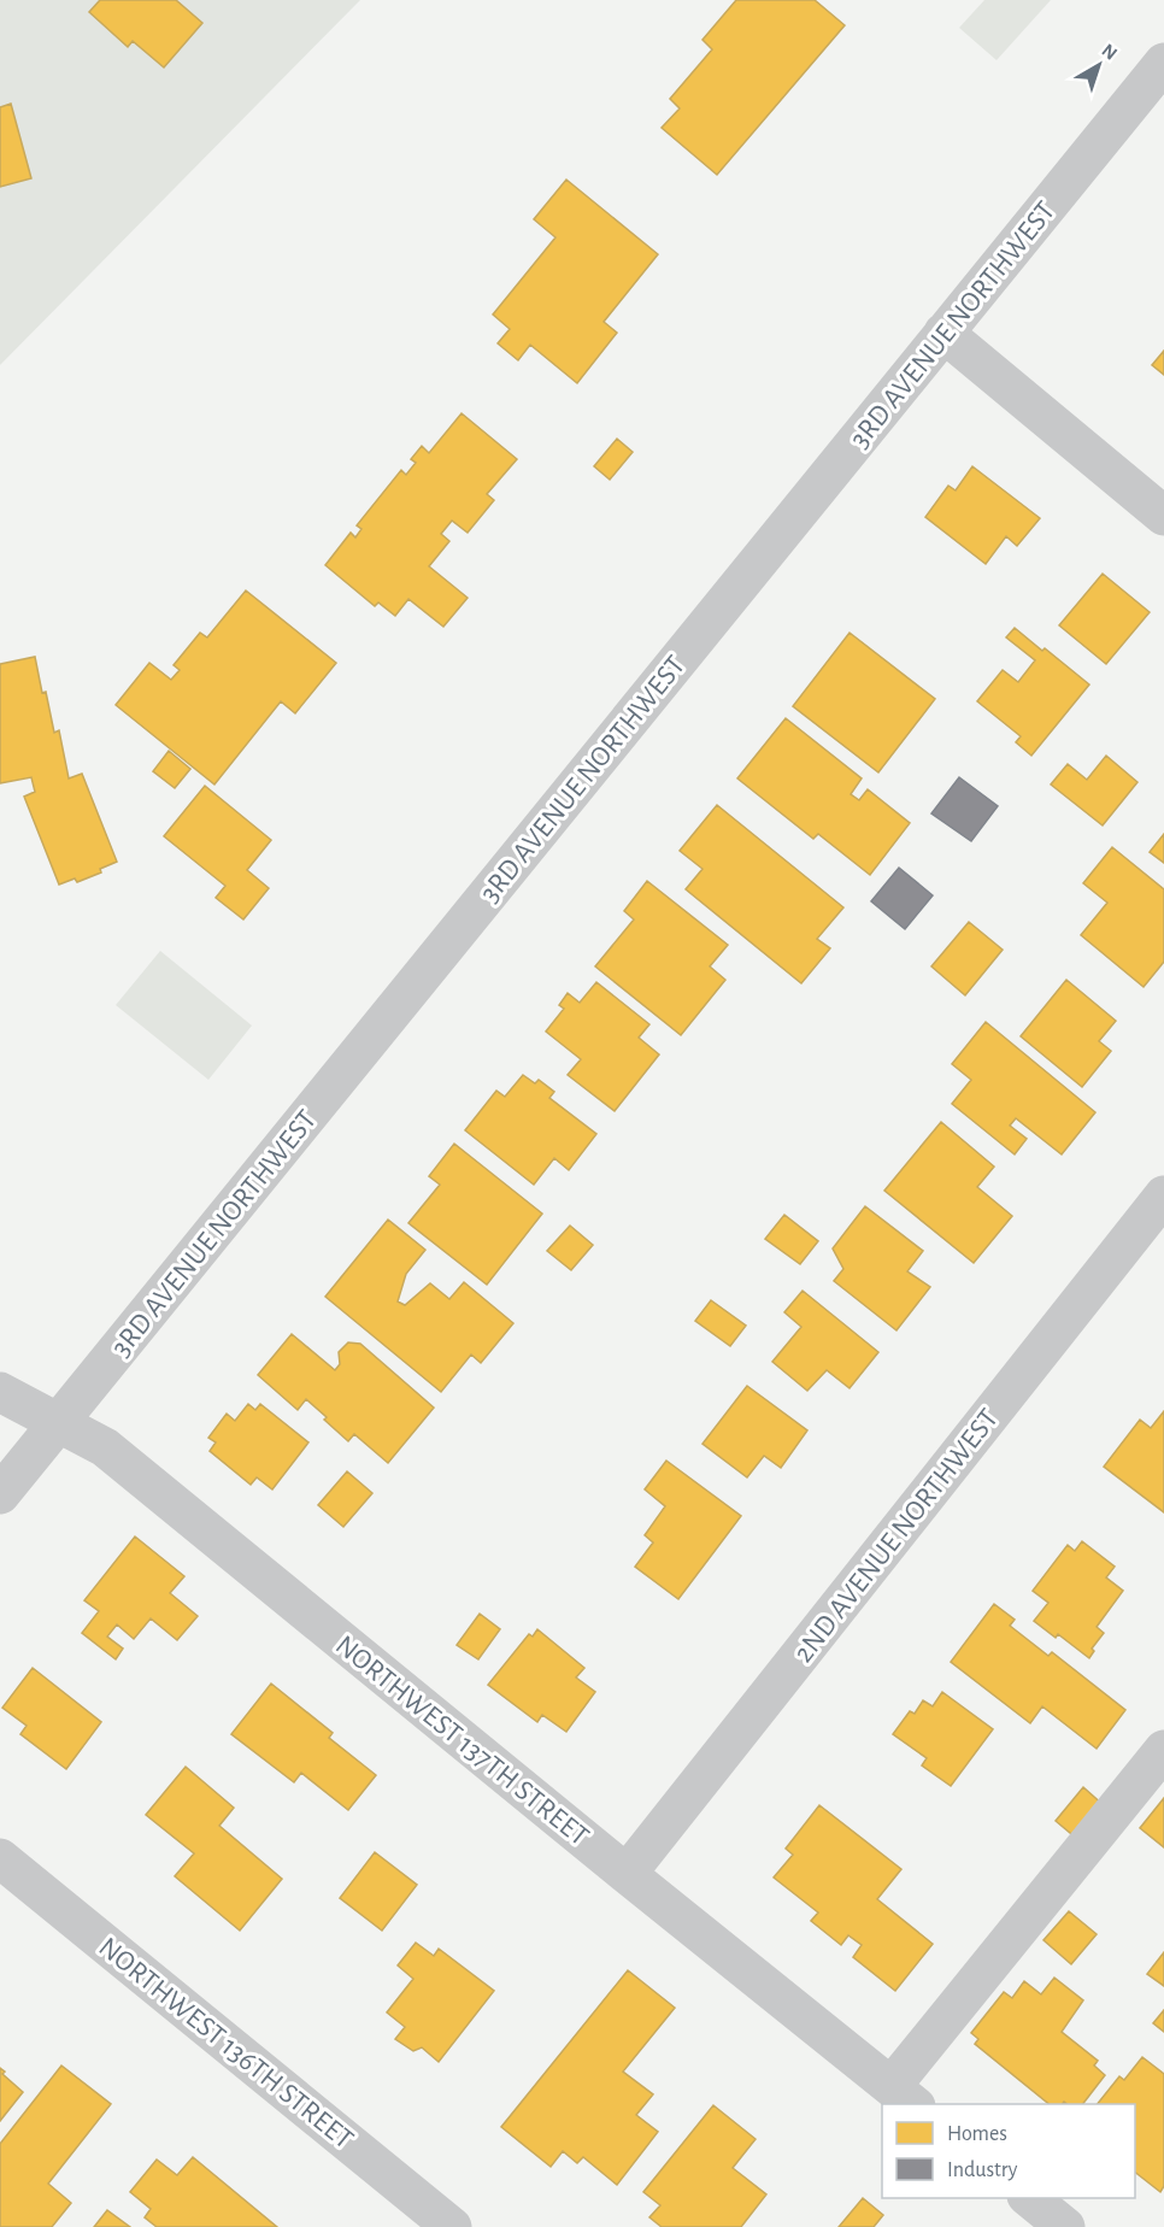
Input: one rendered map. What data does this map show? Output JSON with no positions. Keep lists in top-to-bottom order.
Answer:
{
  "streets": {
    "street": [
      "3RD AVENUE NORTHWEST",
      "2ND AVENUE NORTHWEST",
      "NORTHWEST 137TH STREET",
      "NORTHWEST 136TH STREET"
    ]
  },
  "crossings": [
    ["3RD AVENUE NORTHWEST", "NORTHWEST 137TH STREET"],
    ["2ND AVENUE NORTHWEST", "NORTHWEST 137TH STREET"]
  ],
  "legend": ["Homes", "Industry"],
  "north": "top right"
}
